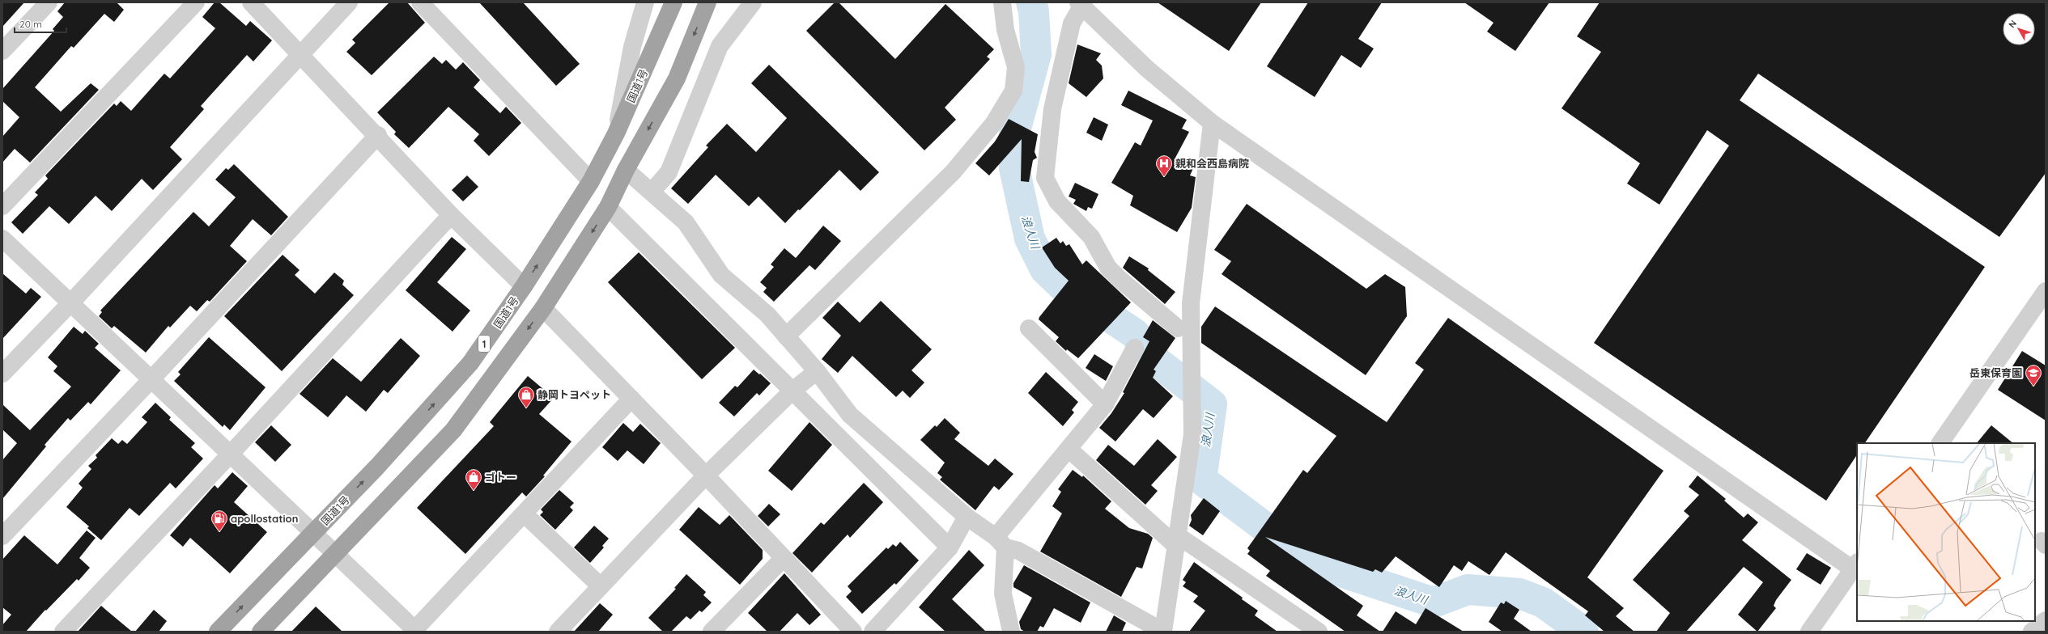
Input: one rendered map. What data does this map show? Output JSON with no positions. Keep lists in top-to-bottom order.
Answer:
{
  "streets": {
    "highway": ["国道1号", "1"]
  },
  "water": ["浪人川"],
  "places": {
    "hospital": ["親和会西島病院"],
    "school or university": ["岳東保育園"],
    "shop": ["静岡トヨペット", "ゴトー"],
    "fuel station": ["apollostation"]
  },
  "scale_bar": "20 m",
  "north": "top left"
}
